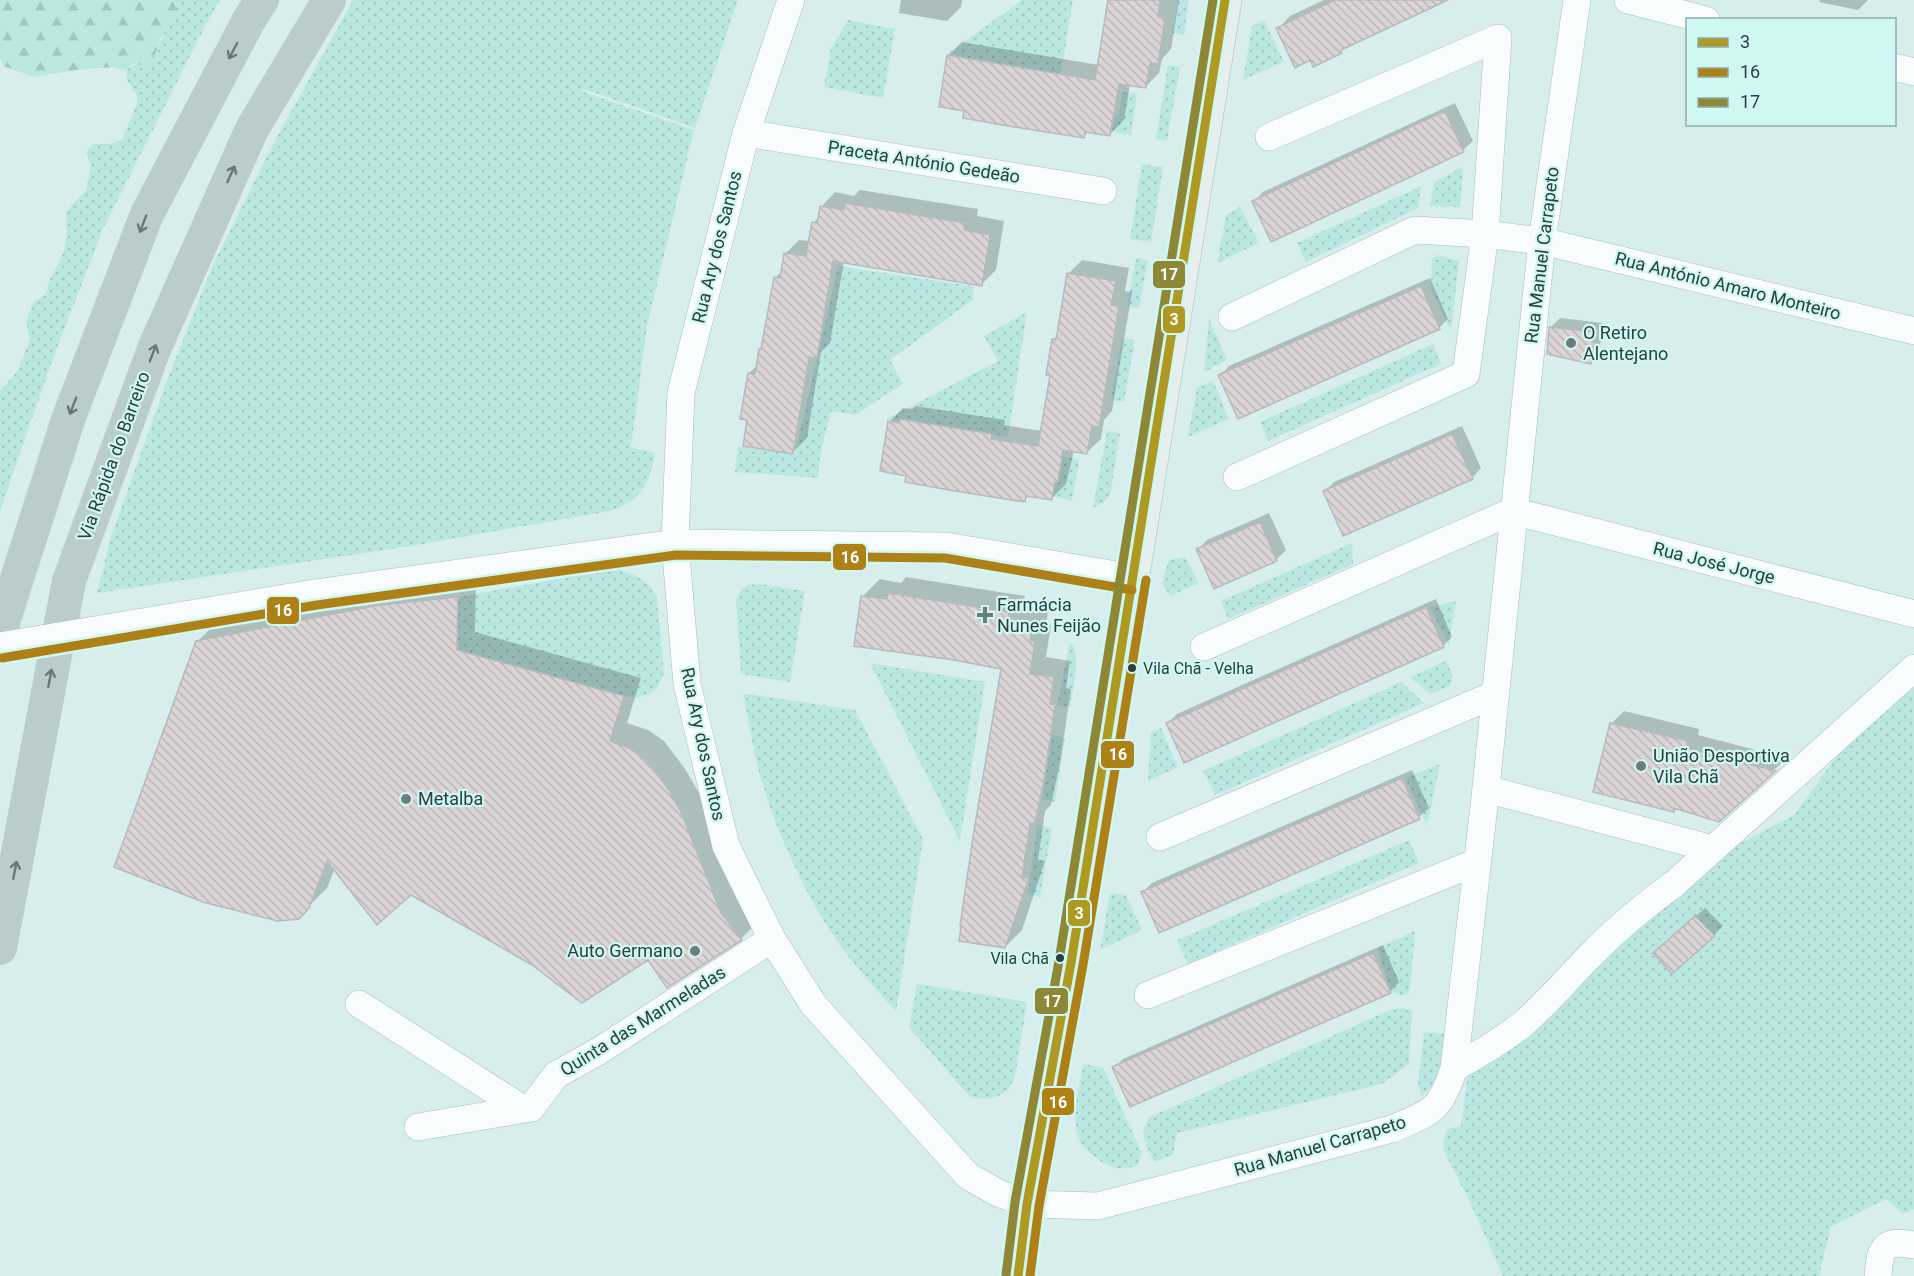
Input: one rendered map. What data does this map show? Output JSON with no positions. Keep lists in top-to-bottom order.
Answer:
{
  "streets": {
    "highway": ["Via Rápida do Barreiro"],
    "street": [
      "Praceta António Gedeão",
      "Rua Ary dos Santos",
      "Rua Manuel Carrapeto",
      "Rua António Amaro Monteiro",
      "Rua José Jorge",
      "Quinta das Marmeladas"
    ]
  },
  "crossings": [
    ["Praceta António Gedeão", "Rua Ary dos Santos"],
    ["Rua Ary dos Santos", "Rua Manuel Carrapeto"],
    ["Rua Ary dos Santos", "Quinta das Marmeladas"],
    ["Rua Manuel Carrapeto", "Rua António Amaro Monteiro"],
    ["Rua Manuel Carrapeto", "Rua José Jorge"]
  ],
  "places": {
    "other": [
      "O Retiro Alentejano",
      "Vila Chã - Velha",
      "União Desportiva Vila Chã",
      "Metalba",
      "Auto Germano",
      "Vila Chã"
    ],
    "health": ["Farmácia Nunes Feijão"]
  },
  "lines": ["transit line 3", "transit line 17", "transit line 16"],
  "legend": ["3", "16", "17"]
}
